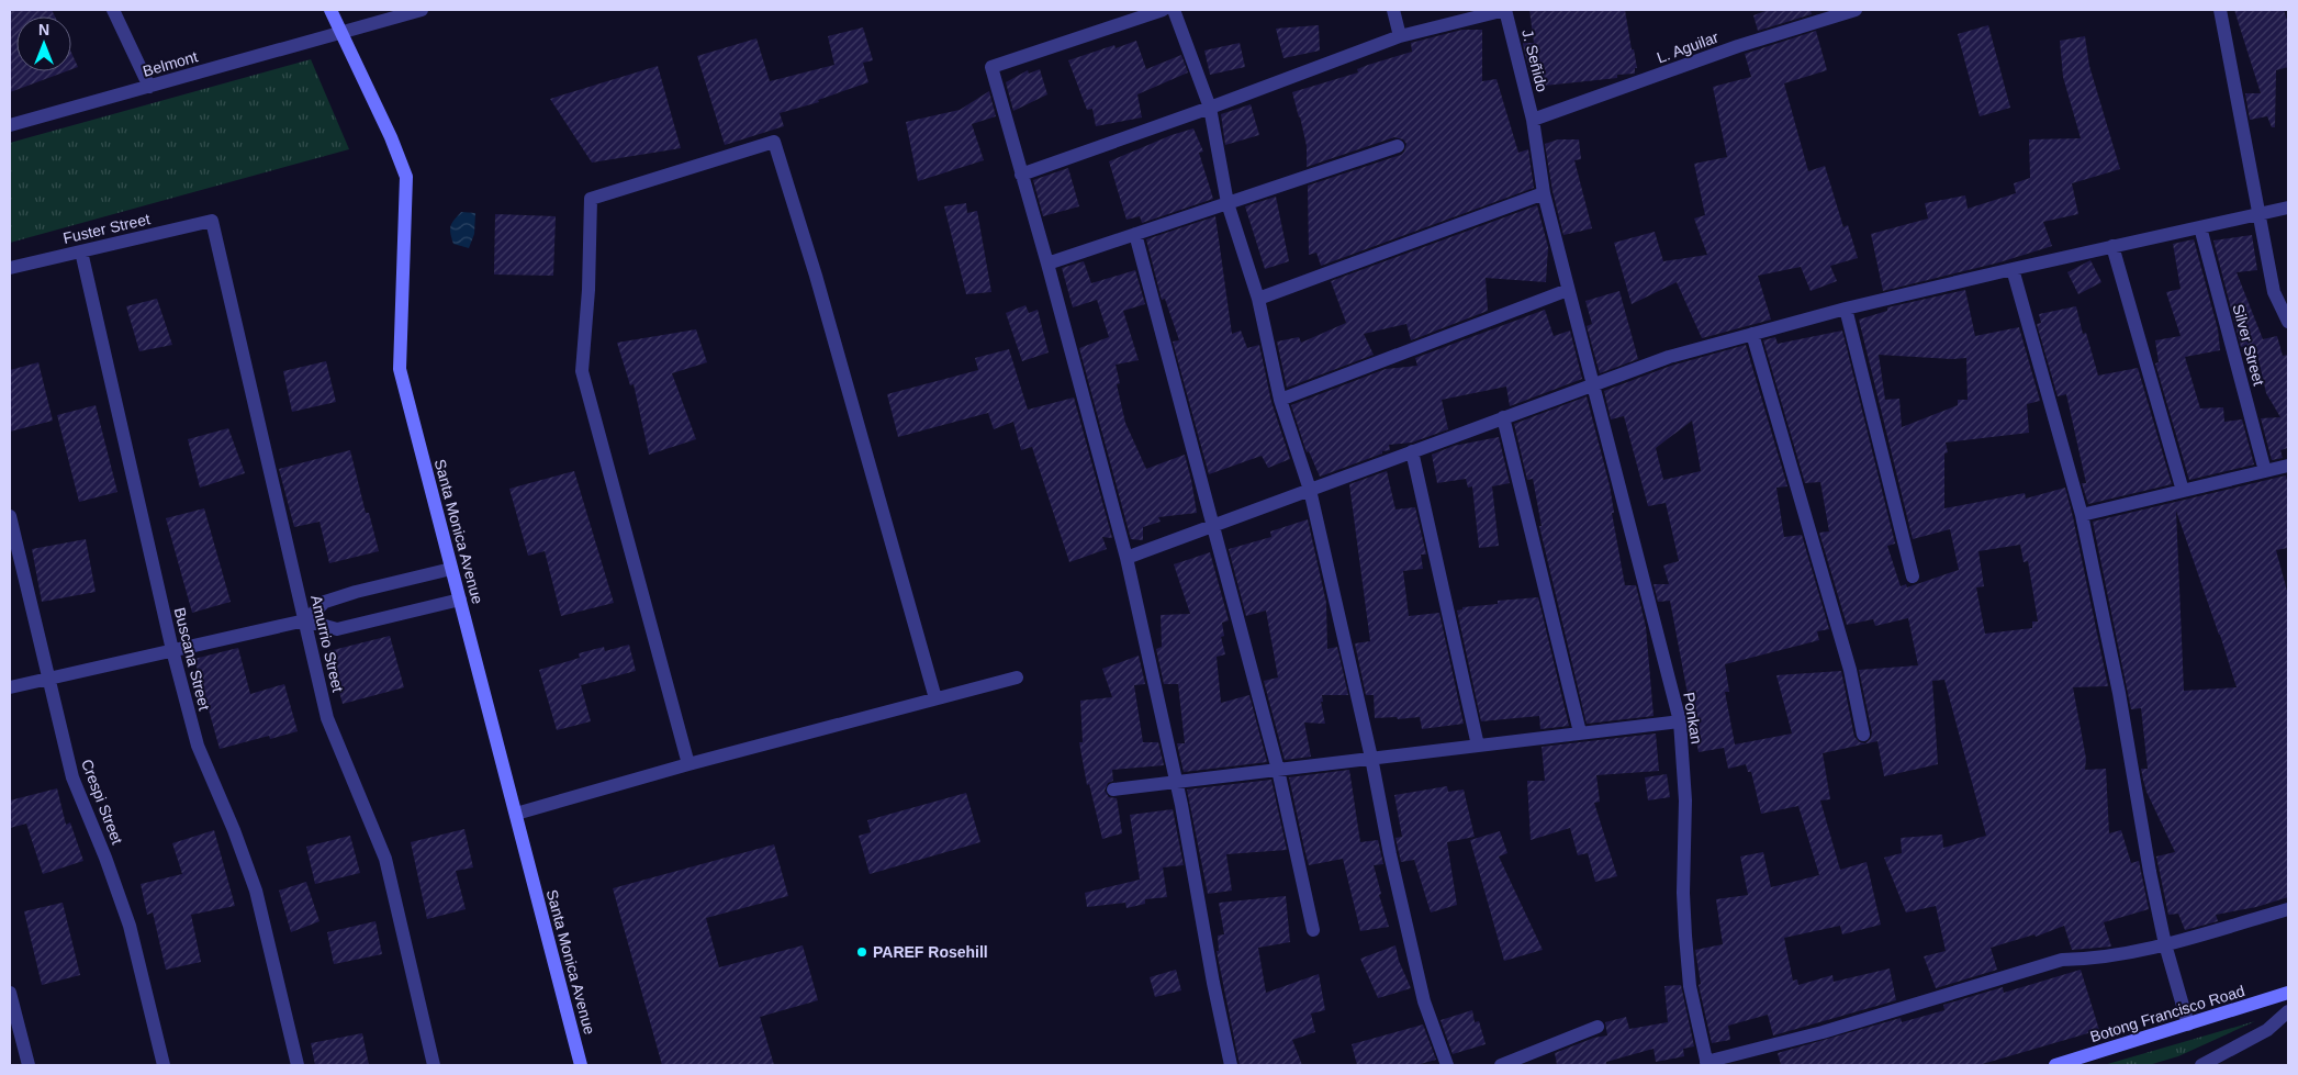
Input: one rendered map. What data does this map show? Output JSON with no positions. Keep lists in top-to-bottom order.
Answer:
{
  "streets": {
    "street": [
      "L. Aguilar",
      "J. Señido",
      "Belmont",
      "Fuster Street",
      "Silver Street",
      "Santa Monica Avenue",
      "Amurrio Street",
      "Buscana Street",
      "Ponkan",
      "Crespi Street",
      "Botong Francisco Road"
    ]
  },
  "crossings": [
    ["L. Aguilar", "J. Señido"],
    ["J. Señido", "Ponkan"],
    ["Belmont", "Santa Monica Avenue"],
    ["Fuster Street", "Amurrio Street"],
    ["Fuster Street", "Buscana Street"]
  ],
  "places": ["PAREF Rosehill"],
  "north": "top"
}
